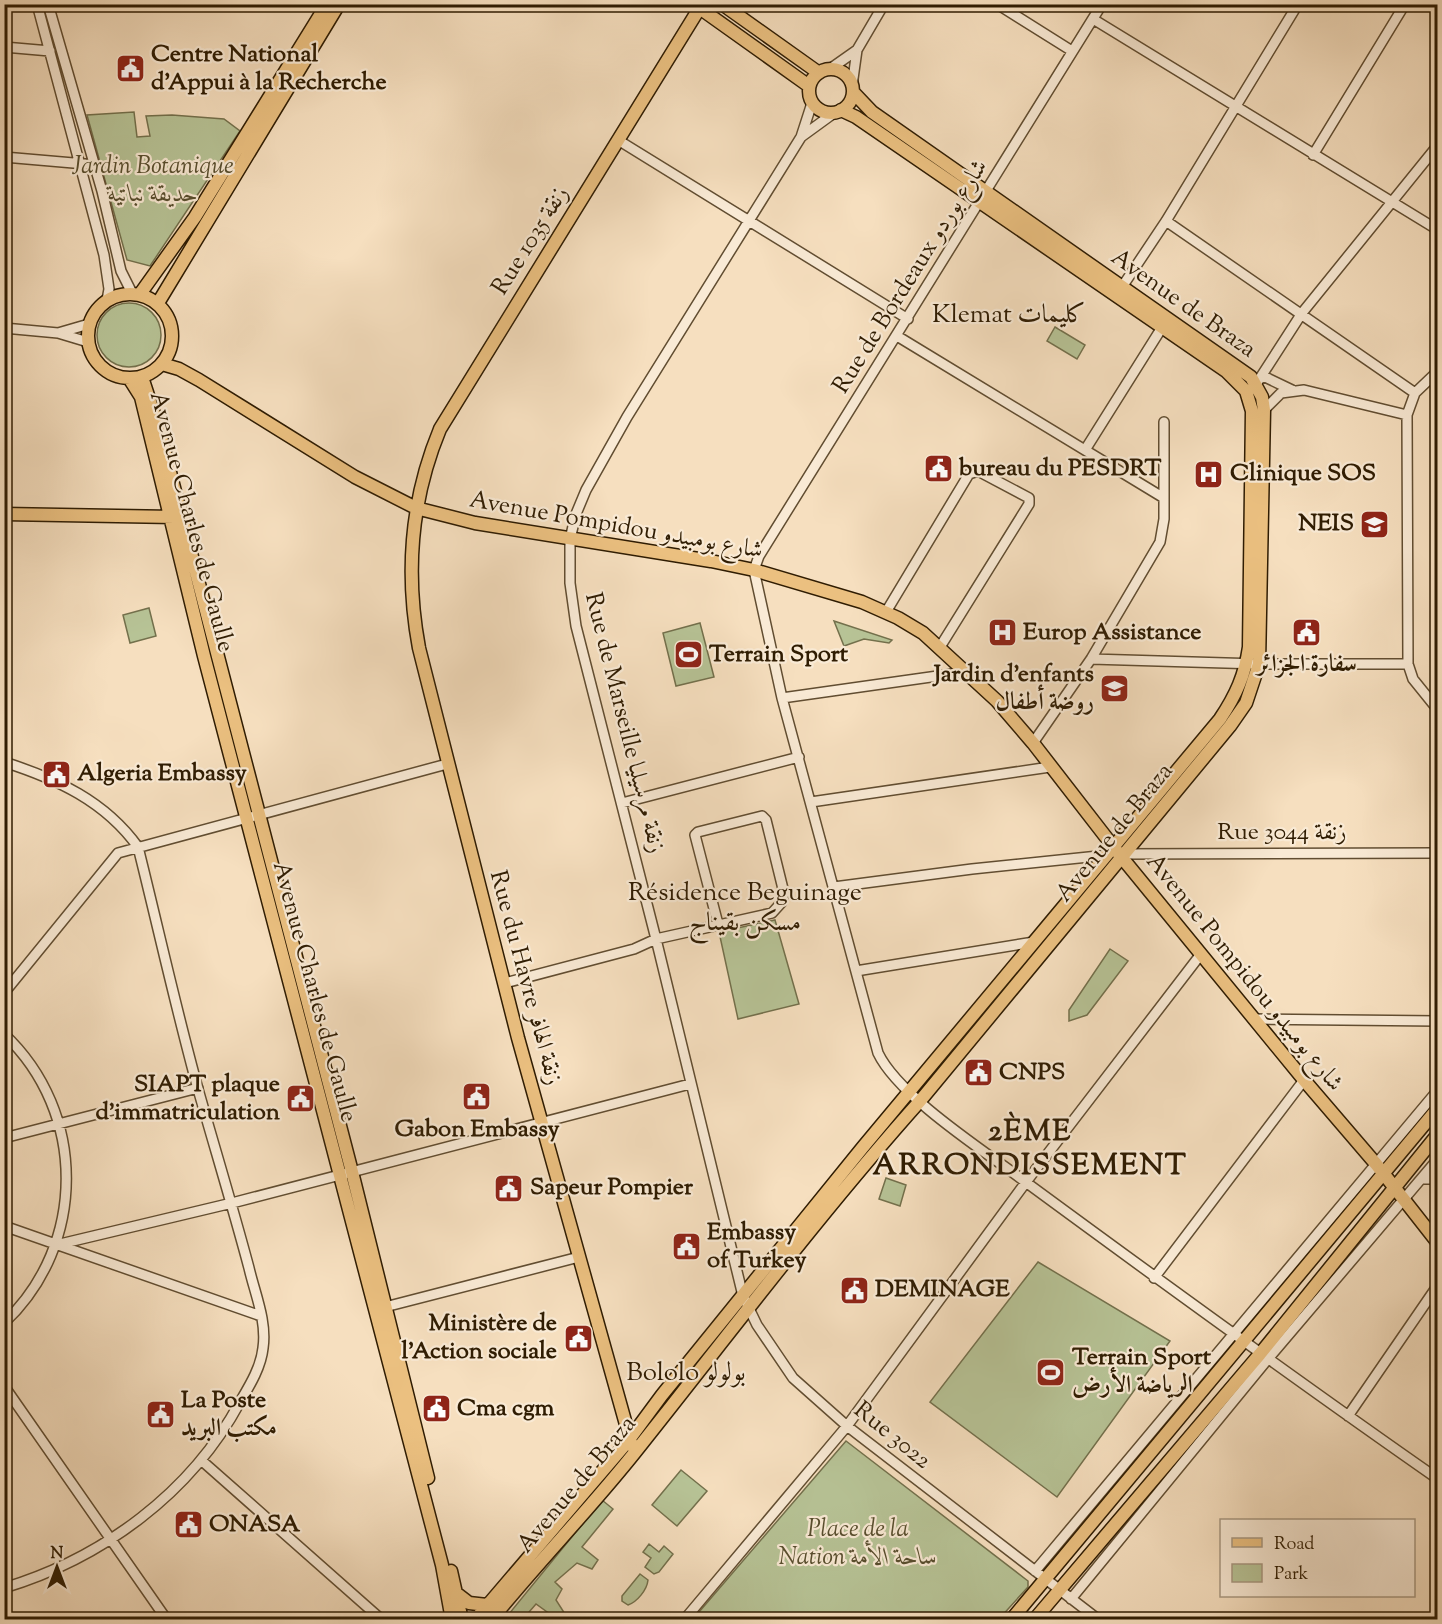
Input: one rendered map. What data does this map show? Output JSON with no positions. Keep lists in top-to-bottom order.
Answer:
{
  "streets": {
    "main road": [
      "Rue 1035 زنقة",
      "Avenue de Braza",
      "Avenue Charles de Gaulle",
      "Avenue Pompidou شارع بومبيدو",
      "Rue du Havre زنقة الهافر"
    ],
    "street": [
      "Rue de Bordeaux شارع بوردو",
      "Rue de Marseille زنقة مرسيليا",
      "Rue 3044 زنقة",
      "Rue 3022"
    ]
  },
  "crossings": [
    ["Rue 1035 زنقة", "Avenue Pompidou شارع بومبيدو"],
    ["Rue 1035 زنقة", "Rue du Havre زنقة الهافر"],
    ["Rue de Bordeaux شارع بوردو", "Avenue de Braza"],
    ["Rue de Bordeaux شارع بوردو", "Avenue Pompidou شارع بومبيدو"],
    ["Avenue de Braza", "Avenue Pompidou شارع بومبيدو"],
    ["Avenue de Braza", "Rue de Marseille زنقة مرسيليا"],
    ["Avenue de Braza", "Rue 3044 زنقة"],
    ["Avenue de Braza", "Rue du Havre زنقة الهافر"],
    ["Avenue de Braza", "Rue 3022"],
    ["Avenue Charles de Gaulle", "Avenue Pompidou شارع بومبيدو"],
    ["Avenue Pompidou شارع بومبيدو", "Rue de Marseille زنقة مرسيليا"],
    ["Avenue Pompidou شارع بومبيدو", "Rue 3044 زنقة"],
    ["Avenue Pompidou شارع بومبيدو", "Rue du Havre زنقة الهافر"],
    ["Rue de Marseille زنقة مرسيليا", "Rue 3022"]
  ],
  "districts": [
    "Klemat كليمات",
    "Résidence Beguinage مسكن بقيناج",
    "2ÈME ARRONDISSEMENT",
    "Bololo بولولو"
  ],
  "parks": ["Jardin Botanique حديقة نباتية", "Place de la Nation ساحة الأمة"],
  "places": {
    "public building": [
      "Centre National d'Appui à la Recherche",
      "bureau du PESDRT",
      "سفارة الجزائر",
      "Algeria Embassy",
      "CNPS",
      "Gabon Embassy",
      "SIAPT plaque d'immatriculation",
      "Sapeur Pompier",
      "Embassy of Turkey",
      "DEMINAGE",
      "Ministère de l'Action sociale",
      "Cma cgm",
      "La Poste مكتب البريد",
      "ONASA"
    ],
    "hospital": ["Clinique SOS", "Europ Assistance"],
    "school or university": ["NEIS", "Jardin d'enfants روضة أطفال"],
    "sports": ["Terrain Sport", "Terrain Sport الرياضة الأرض"]
  },
  "legend": ["Road", "Park"],
  "north": "top"
}
